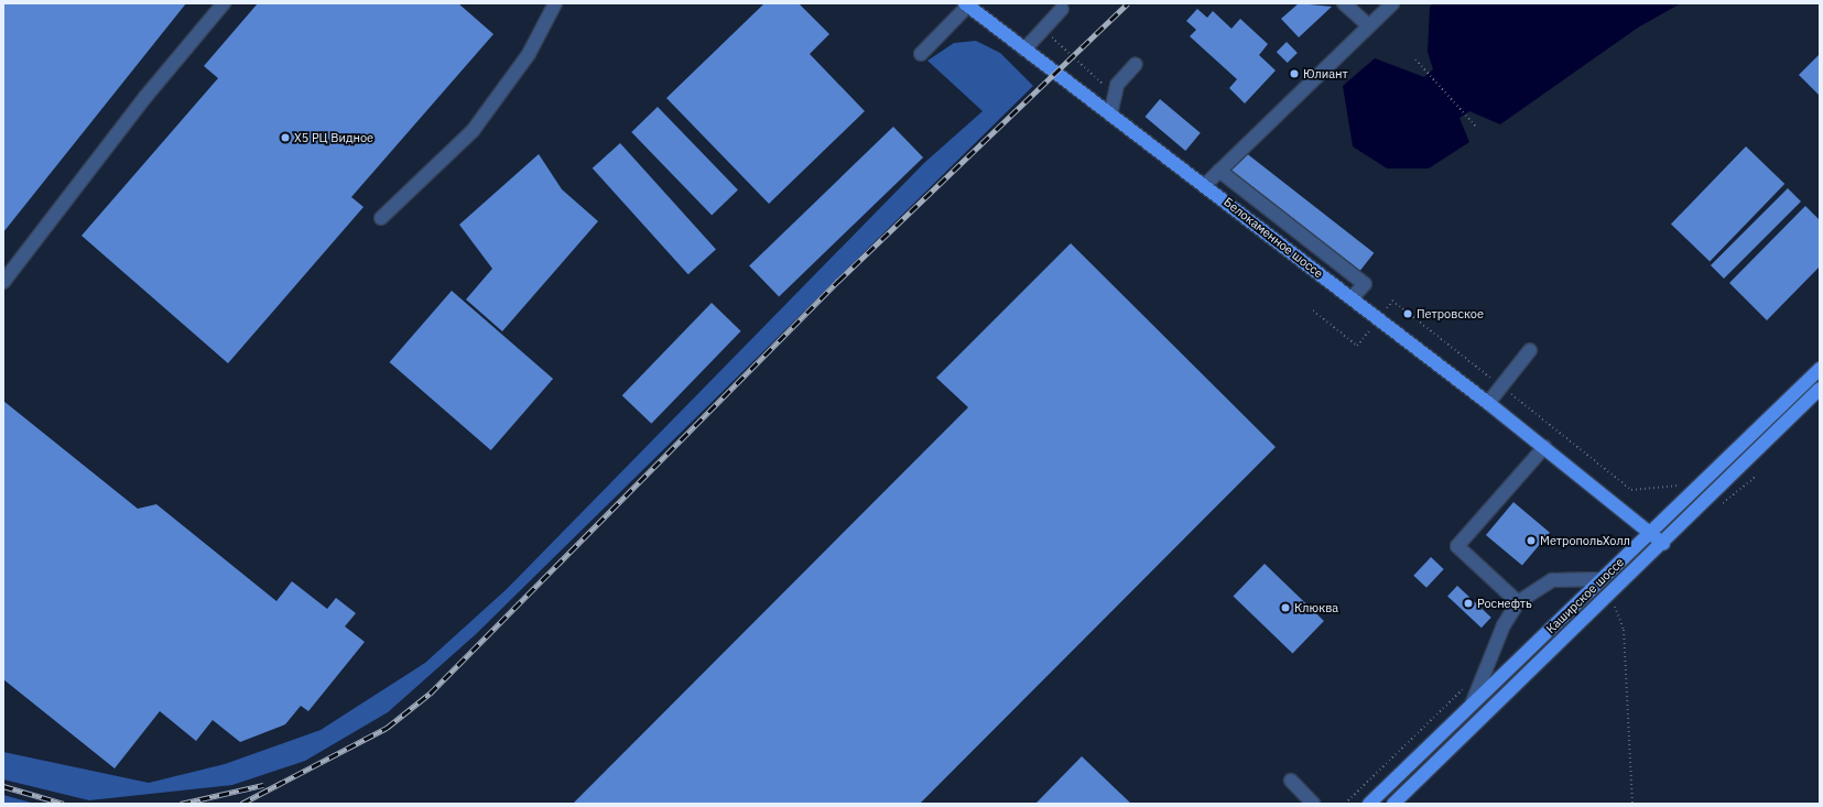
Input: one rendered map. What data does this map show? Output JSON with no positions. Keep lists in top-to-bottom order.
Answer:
{
  "streets": {
    "main road": ["Белокаменное шоссе", "Каширское шоссе"]
  },
  "crossings": [
    ["Белокаменное шоссе", "Каширское шоссе"]
  ],
  "places": [
    "Юлиант",
    "X5 РЦ Видное",
    "Петровское",
    "МетропольХолл",
    "Роснефть",
    "Клюква"
  ]
}
